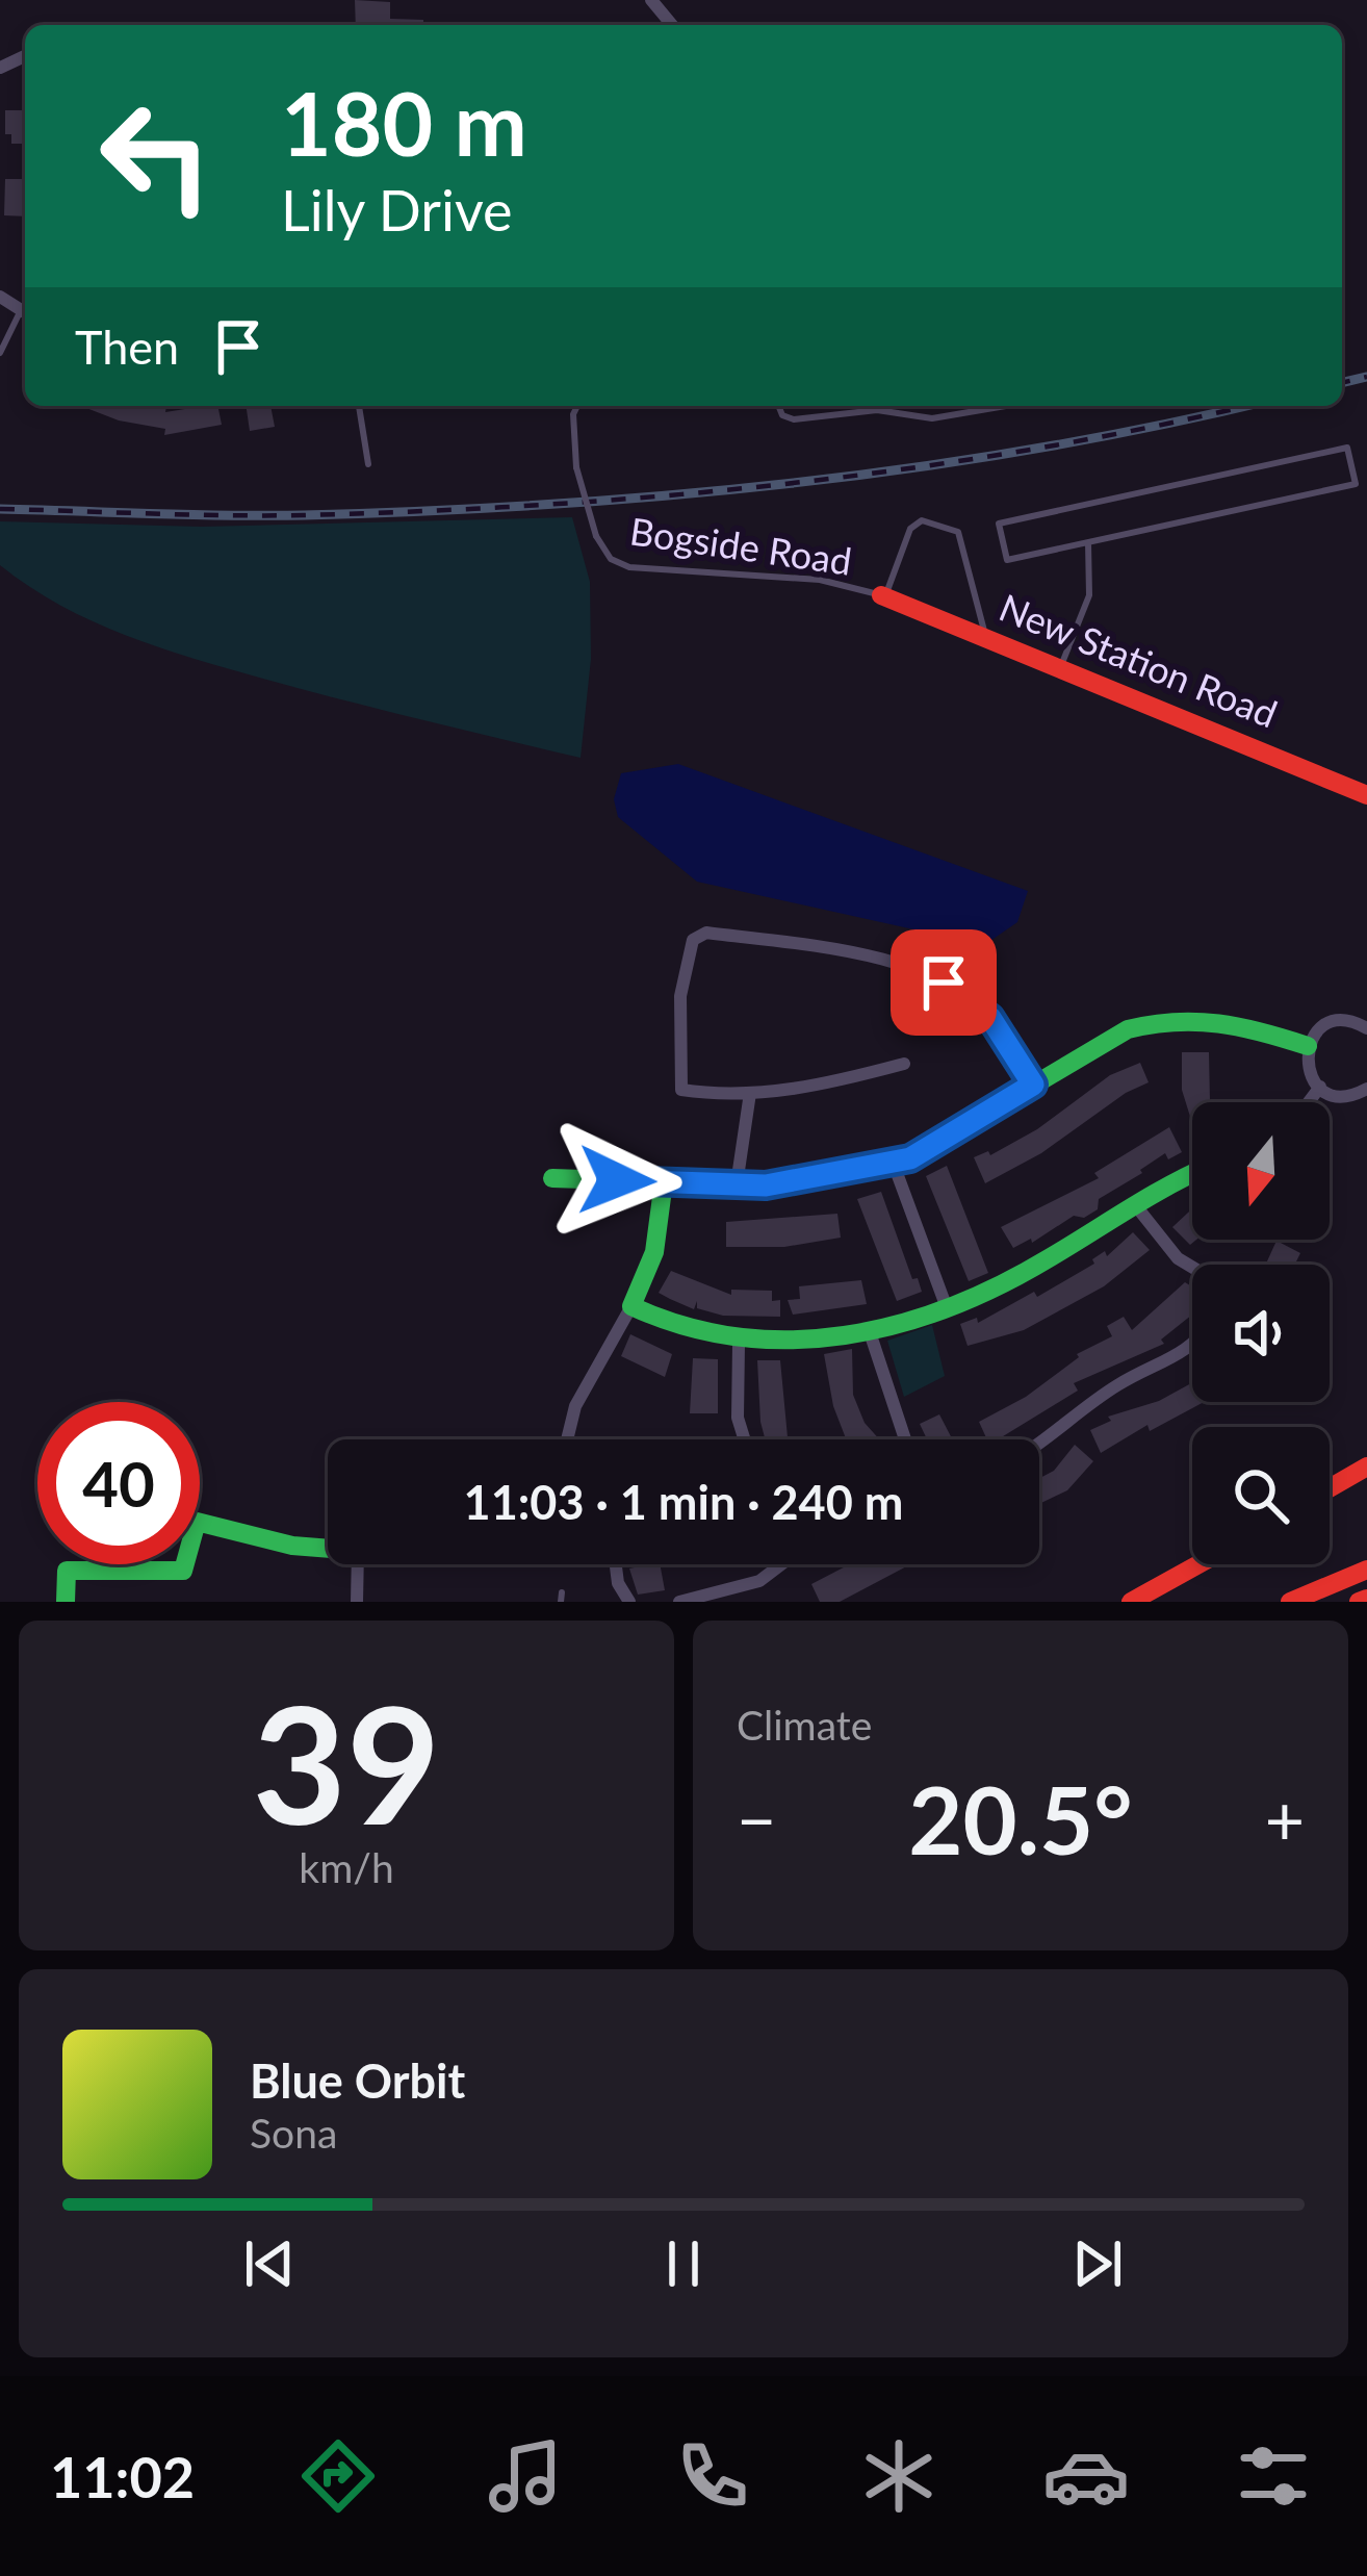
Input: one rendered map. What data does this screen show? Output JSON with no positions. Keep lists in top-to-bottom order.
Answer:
{
  "streets": {
    "main road": ["New Station Road"],
    "lane": ["Bogside Road"]
  },
  "crossings": [
    ["Bogside Road", "New Station Road"]
  ],
  "north": "bottom",
  "page": {
    "turn": ["180 m", "Lily Drive"],
    "then": "Then",
    "limit": "40",
    "trip": "11:03 · 1 min · 240 m",
    "tile": [
      ["39", "km/h"],
      "Climate"
    ],
    "heat": ["−", "20.5°", "+"],
    "song": ["Blue Orbit", "Sona"],
    "tabs": "11:02"
  }
}
